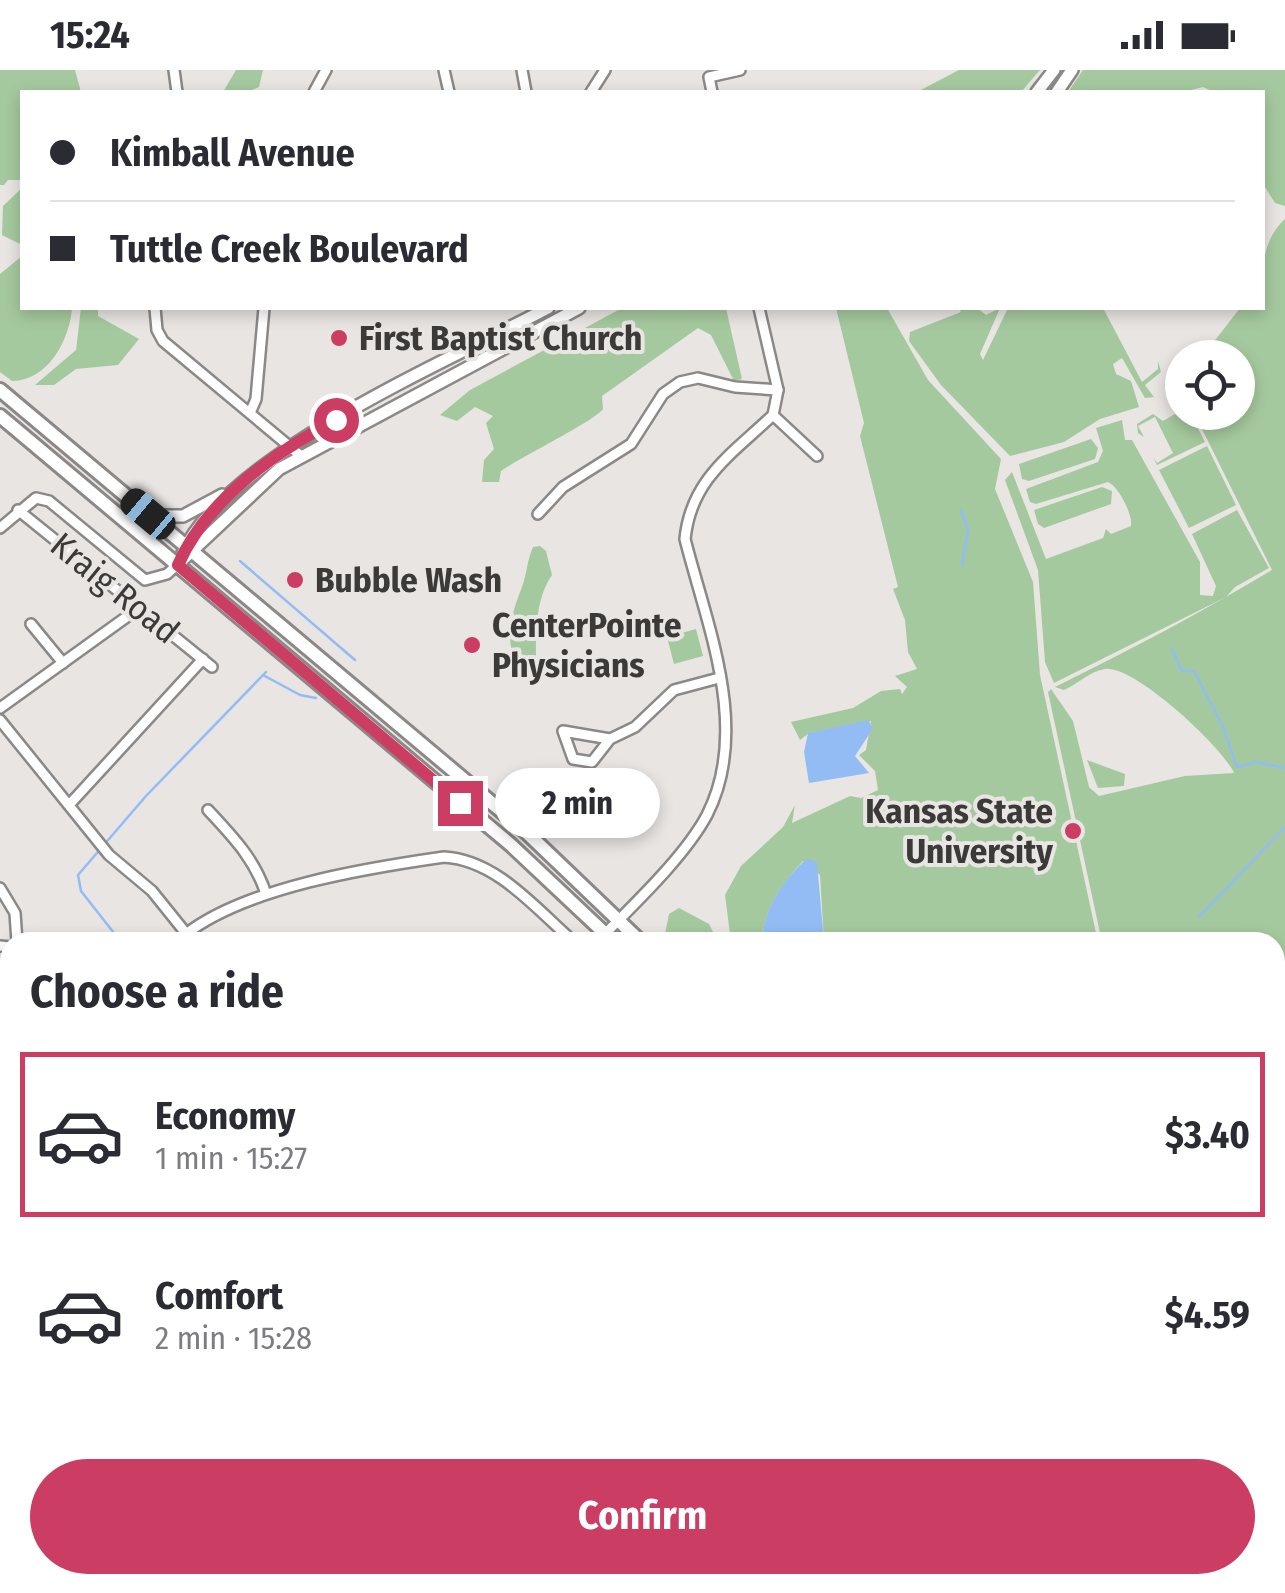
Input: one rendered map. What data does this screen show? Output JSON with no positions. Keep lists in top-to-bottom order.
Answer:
{
  "streets": {
    "street": ["Kraig Road"]
  },
  "places": [
    "First Baptist Church",
    "Bubble Wash",
    "CenterPointe Physicians",
    "Kansas State University"
  ],
  "page": {
    "status": "15:24",
    "banner": ["Kimball Avenue", "Tuttle Creek Boulevard"],
    "bubble": "2 min",
    "heading": "Choose a ride",
    "list": [
      {
        "name": "Economy",
        "note": "1 min · 15:27",
        "value": "$3.40"
      },
      {
        "name": "Comfort",
        "note": "2 min · 15:28",
        "value": "$4.59"
      }
    ],
    "buttons": "Confirm"
  }
}
